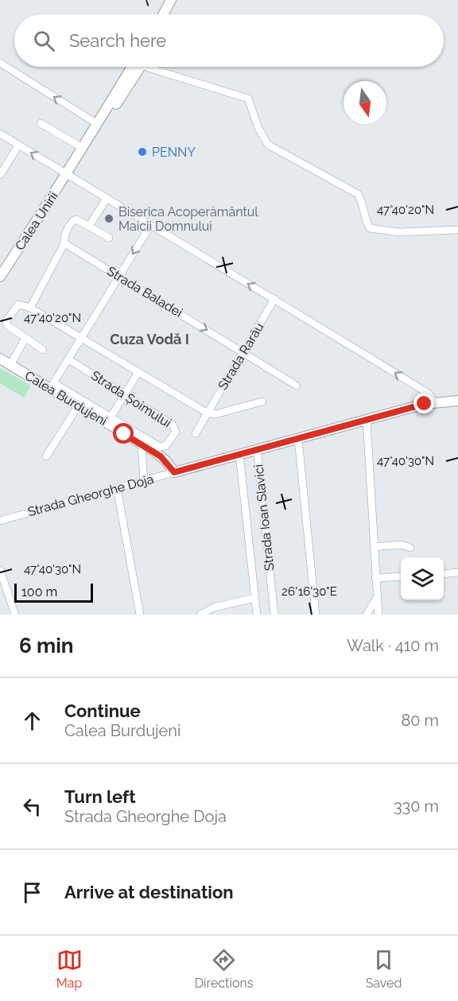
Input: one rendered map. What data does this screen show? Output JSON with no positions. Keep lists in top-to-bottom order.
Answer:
{
  "streets": {
    "main road": ["Calea Unirii", "Calea Burdujeni", "Strada Gheorghe Doja"],
    "street": [
      "Strada Baladei",
      "Strada Rarău",
      "Strada Șoimului",
      "Strada Ioan Slavici"
    ]
  },
  "crossings": [
    ["Strada Baladei", "Strada Rarău"],
    ["Calea Burdujeni", "Strada Gheorghe Doja"],
    ["Strada Gheorghe Doja", "Strada Ioan Slavici"]
  ],
  "districts": ["Cuza Vodă I"],
  "places": ["PENNY", "Biserica Acoperământul Maicii Domnului"],
  "scale_bar": "100 m",
  "north": "bottom",
  "page": {
    "search": "Search here",
    "scale": "100 m",
    "heading": ["6 min", "Walk · 410 m"],
    "list": [
      ["Continue", "Calea Burdujeni", "80 m"],
      ["Turn left", "Strada Gheorghe Doja", "330 m"],
      "Arrive at destination"
    ],
    "nav": ["Map", "Directions", "Saved"]
  },
  "coordinates": ["47°40'20\"N", "47°40'30\"N", "26°16'30\"E"]
}
